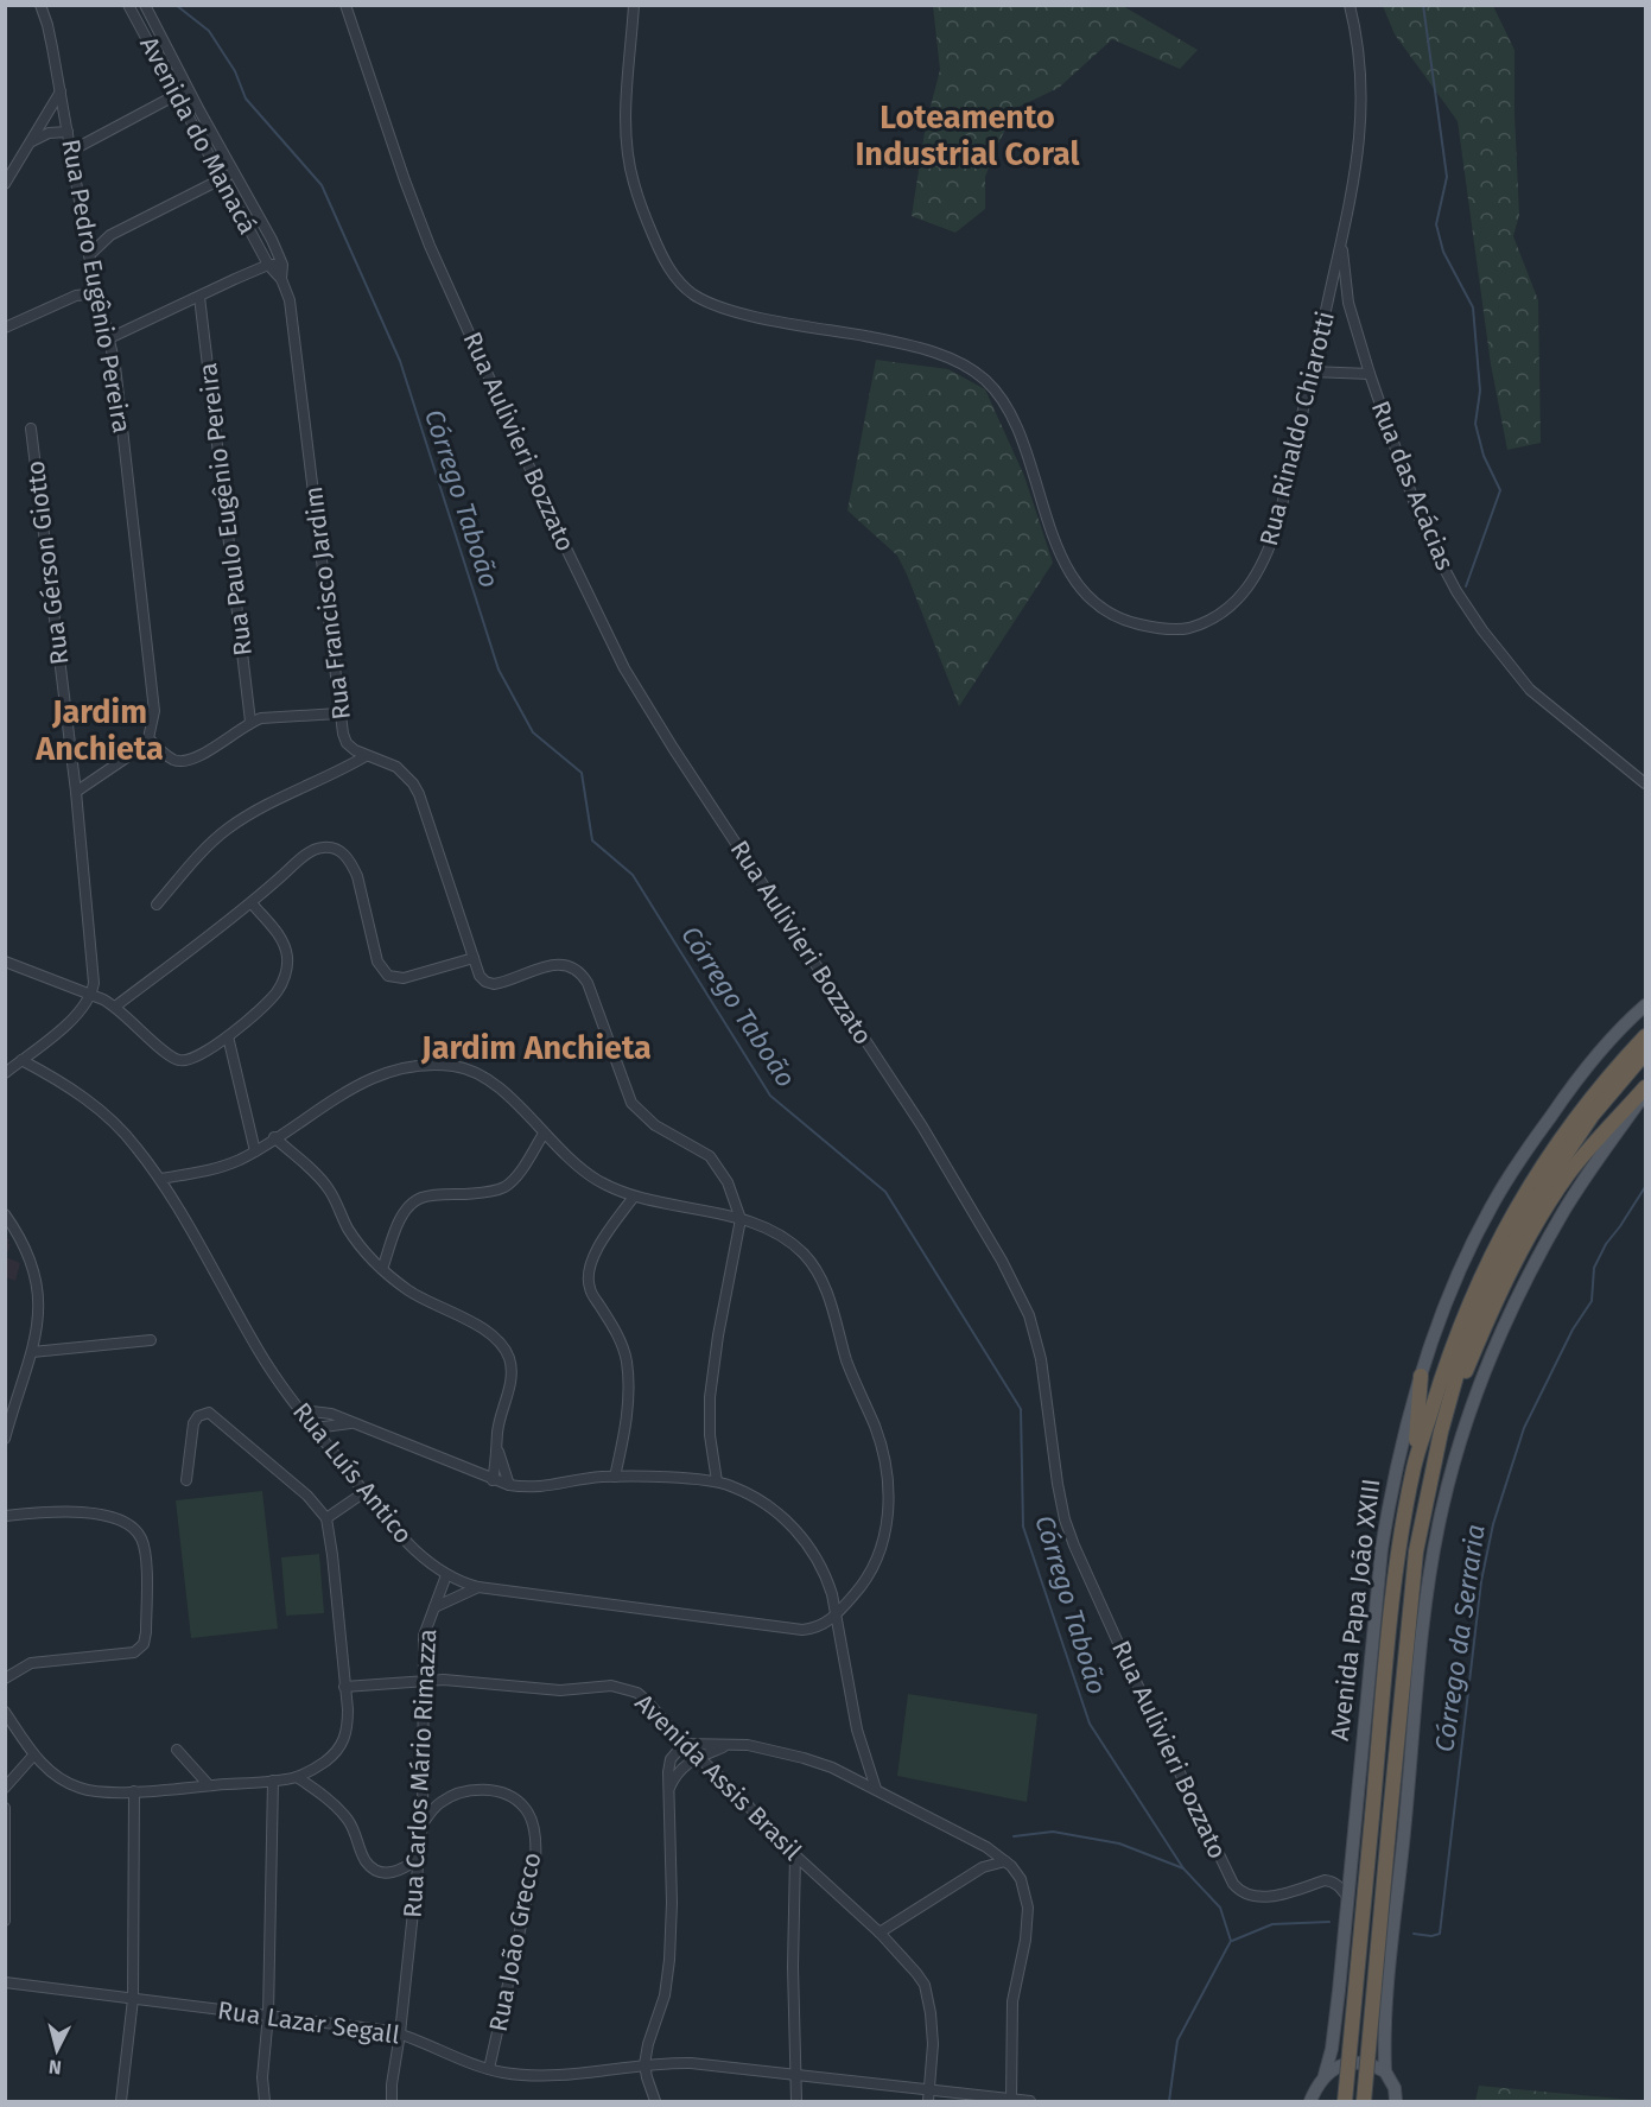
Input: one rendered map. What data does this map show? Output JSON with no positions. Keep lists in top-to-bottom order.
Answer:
{
  "streets": {
    "highway": ["Avenida Papa João XXIII"],
    "street": [
      "Avenida do Manacá",
      "Rua Pedro Eugênio Pereira",
      "Rua Rinaldo Chiarotti",
      "Rua Aulivieri Bozzato",
      "Rua das Acácias",
      "Rua Paulo Eugênio Pereira",
      "Rua Gérson Giotto",
      "Rua Francisco Jardim",
      "Rua Luís Antico",
      "Rua Carlos Mário Rimazza",
      "Avenida Assis Brasil",
      "Rua João Grecco",
      "Rua Lazar Segall"
    ]
  },
  "crossings": [
    ["Avenida do Manacá", "Rua Francisco Jardim"],
    ["Rua Rinaldo Chiarotti", "Rua das Acácias"],
    ["Rua Aulivieri Bozzato", "Avenida Papa João XXIII"],
    ["Rua Luís Antico", "Rua Carlos Mário Rimazza"],
    ["Rua Carlos Mário Rimazza", "Avenida Assis Brasil"],
    ["Rua Carlos Mário Rimazza", "Rua João Grecco"],
    ["Rua Carlos Mário Rimazza", "Rua Lazar Segall"],
    ["Avenida Assis Brasil", "Rua Lazar Segall"],
    ["Rua João Grecco", "Rua Lazar Segall"]
  ],
  "districts": ["Loteamento Industrial Coral", "Jardim Anchieta", "Jardim Anchieta"],
  "water": ["Córrego Taboão", "Córrego da Serraria"],
  "north": "bottom"
}
